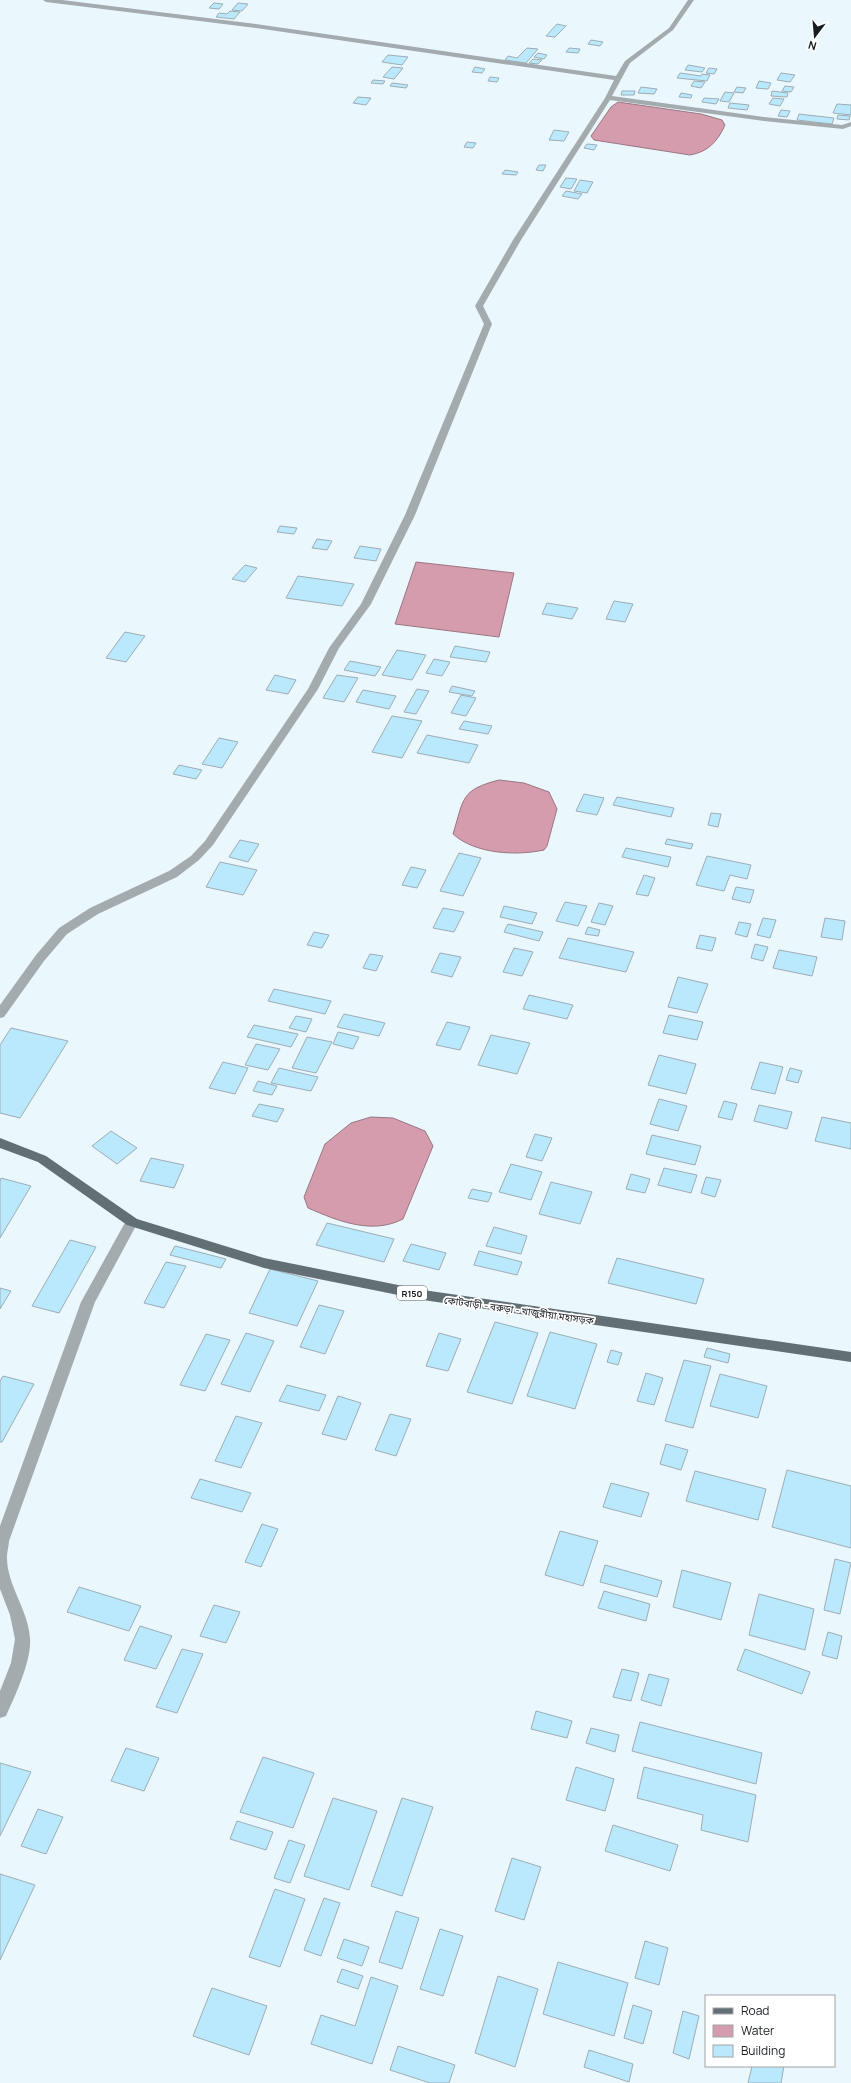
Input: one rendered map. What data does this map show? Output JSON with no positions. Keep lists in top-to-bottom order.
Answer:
{
  "streets": {
    "main road": ["R150", "কোটবাড়ী - বরুড়া - খাজুরীয়া মহাসড়ক"]
  },
  "legend": ["Road", "Water", "Building"],
  "north": "bottom"
}
